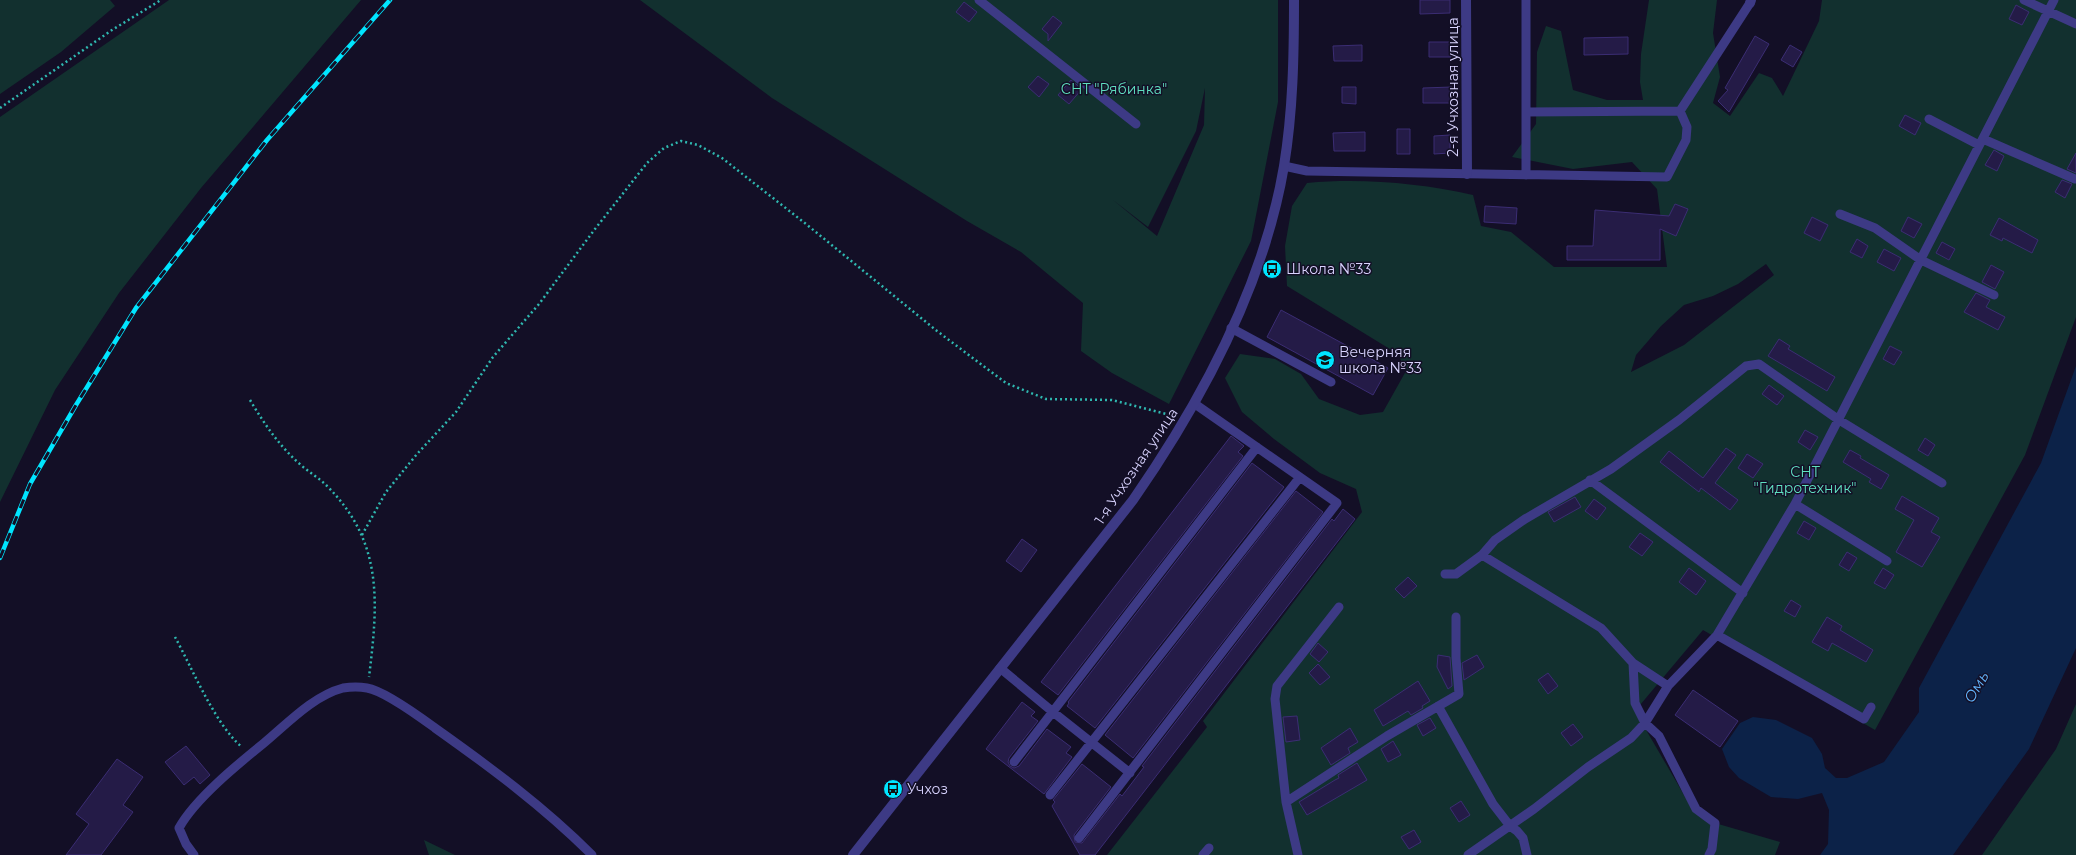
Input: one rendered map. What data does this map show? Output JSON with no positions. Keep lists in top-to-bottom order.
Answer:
{
  "streets": {
    "street": ["2-я Учхозная улица", "1-я Учхозная улица"]
  },
  "water": ["Омь"],
  "parks": ["СНТ \"Рябинка\"", "СНТ \"Гидротехник\""],
  "places": {
    "bus stop": ["Школа №33", "Учхоз"],
    "school or university": ["Вечерняя школа №33"]
  }
}
